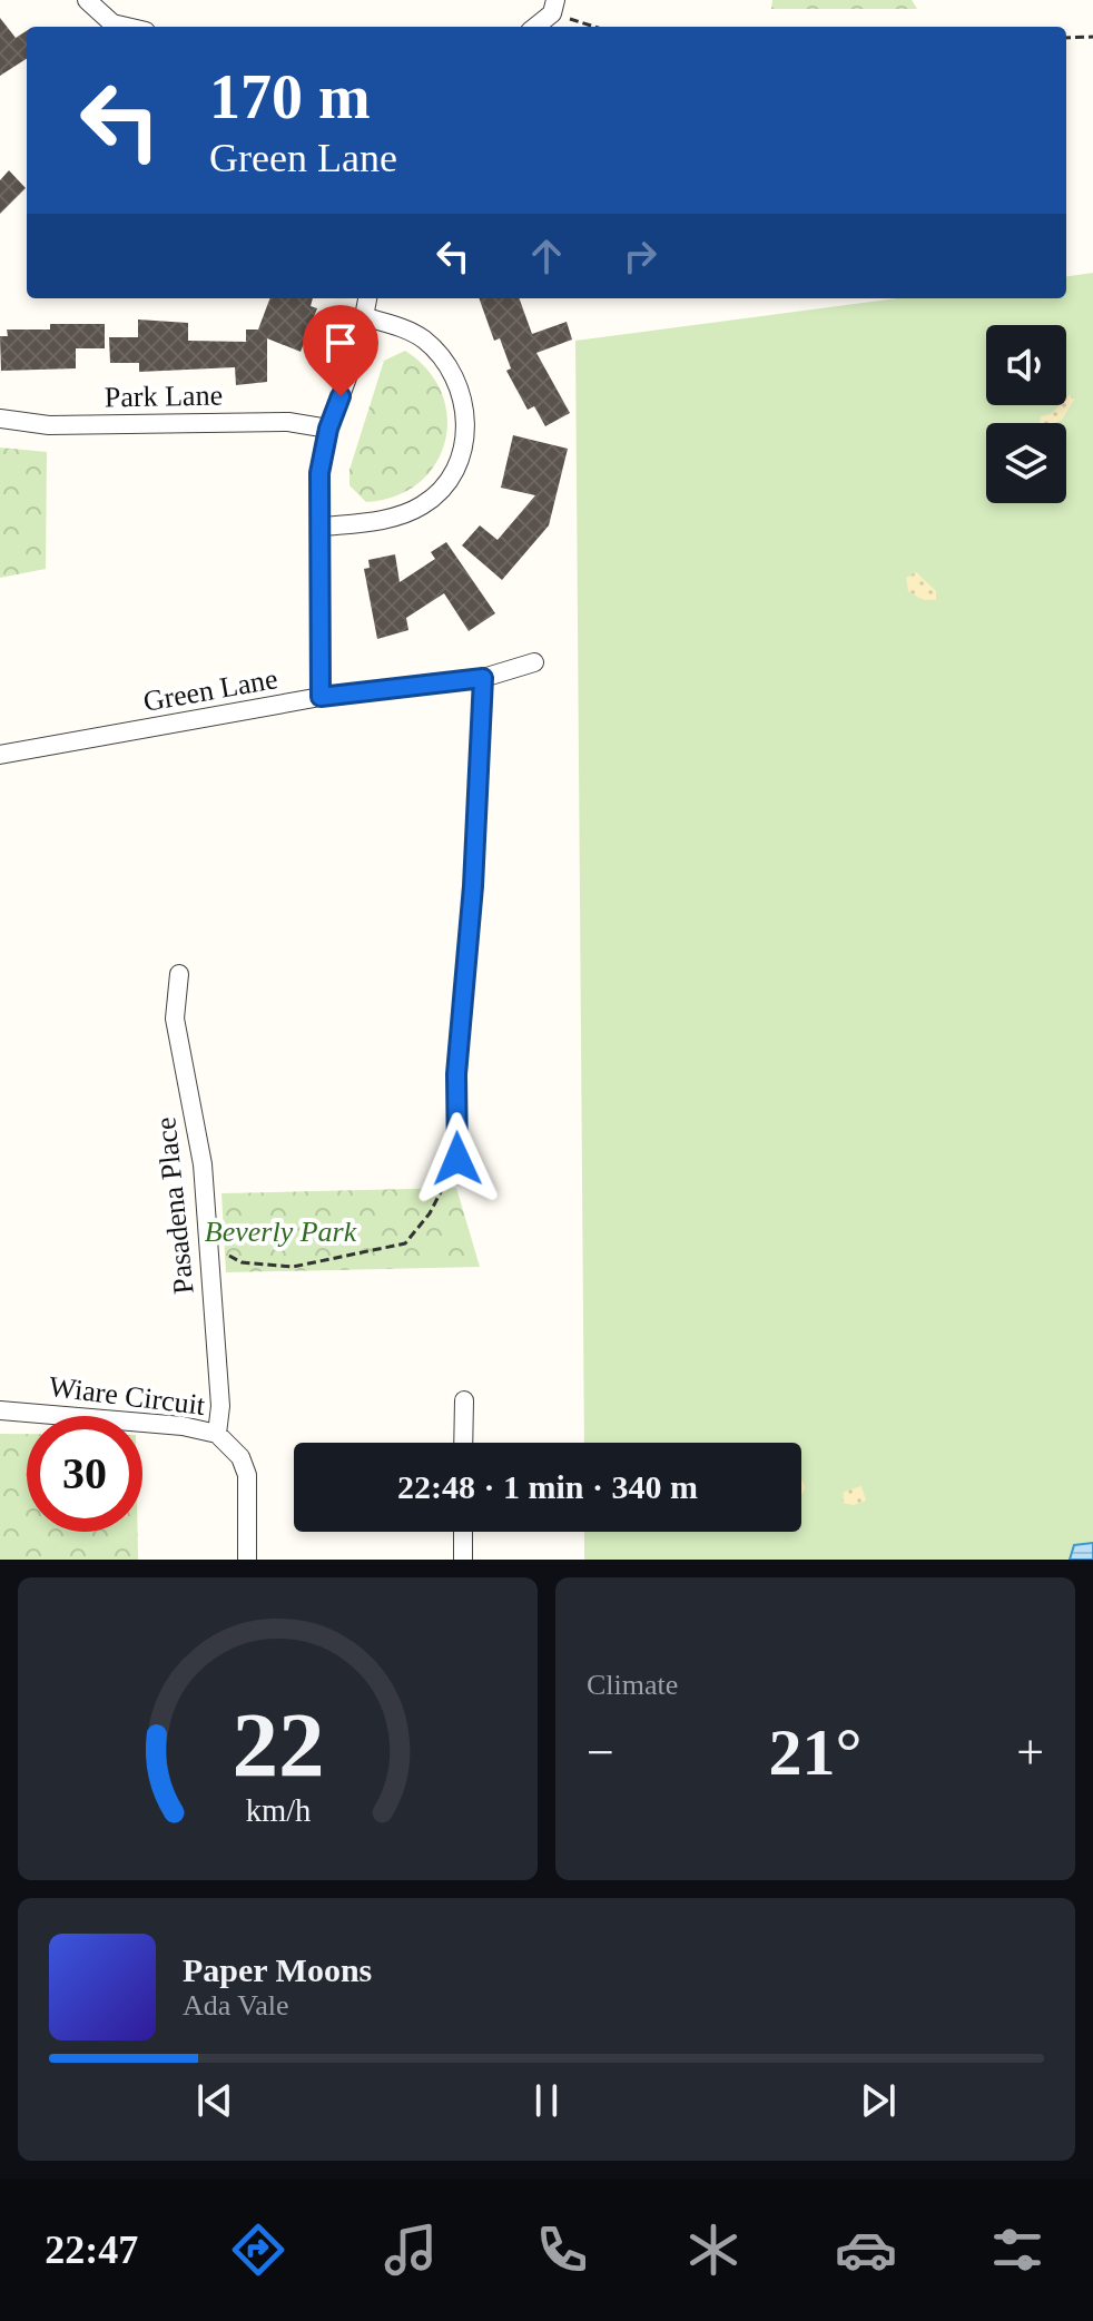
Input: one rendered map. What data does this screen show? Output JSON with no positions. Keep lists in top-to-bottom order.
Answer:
{
  "streets": {
    "street": [
      "Park Lane",
      "Green Lane",
      "Pasadena Place",
      "Wiare Circuit"
    ]
  },
  "crossings": [
    ["Pasadena Place", "Wiare Circuit"]
  ],
  "parks": ["Beverly Park"],
  "page": {
    "turn": ["170 m", "Green Lane"],
    "limit": "30",
    "trip": "22:48 · 1 min · 340 m",
    "tile": "Climate",
    "heat": ["−", "21°", "+"],
    "song": ["Paper Moons", "Ada Vale"],
    "tabs": "22:47",
    "gauge": ["22", "km/h"]
  }
}
